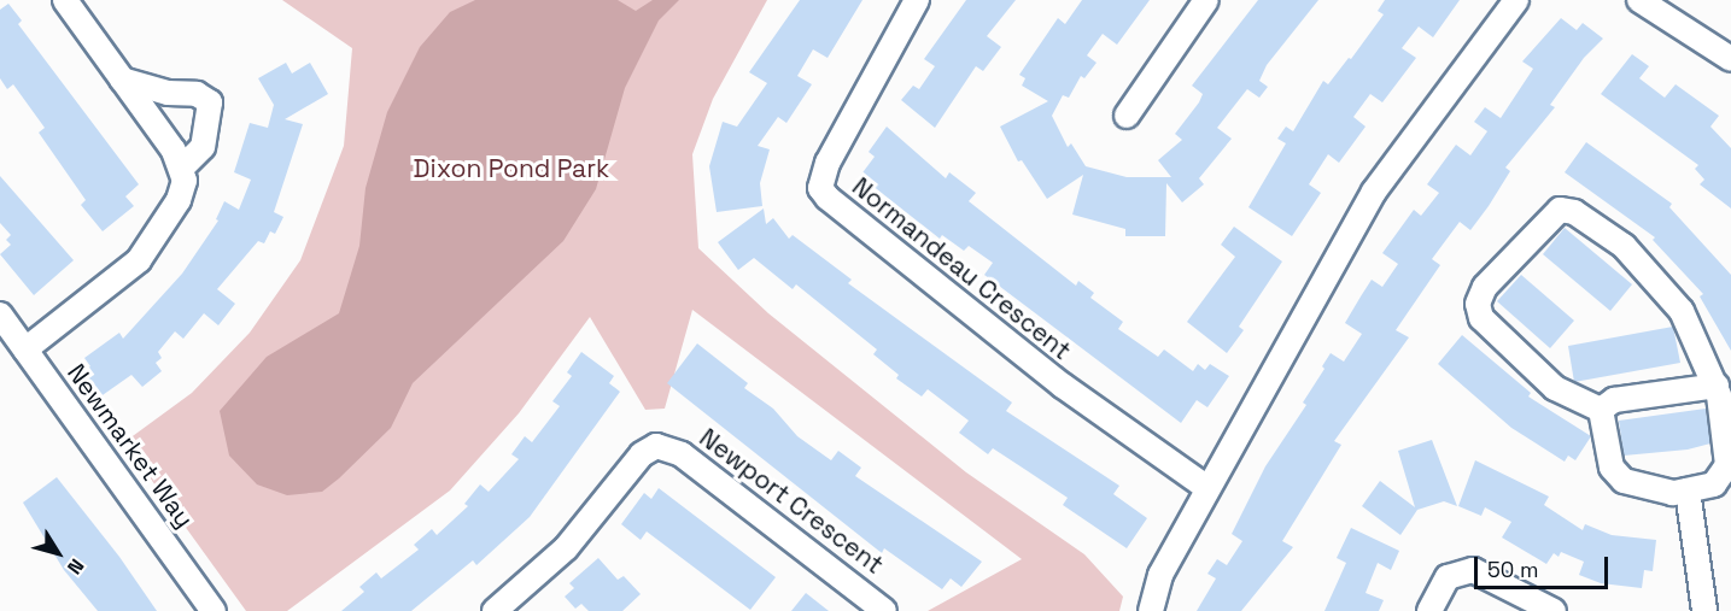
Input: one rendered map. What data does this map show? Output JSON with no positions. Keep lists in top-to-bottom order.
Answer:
{
  "streets": {
    "street": ["Normandeau Crescent", "Newmarket Way", "Newport Crescent"]
  },
  "parks": ["Dixon Pond Park"],
  "scale_bar": "50 m",
  "north": "bottom right"
}
